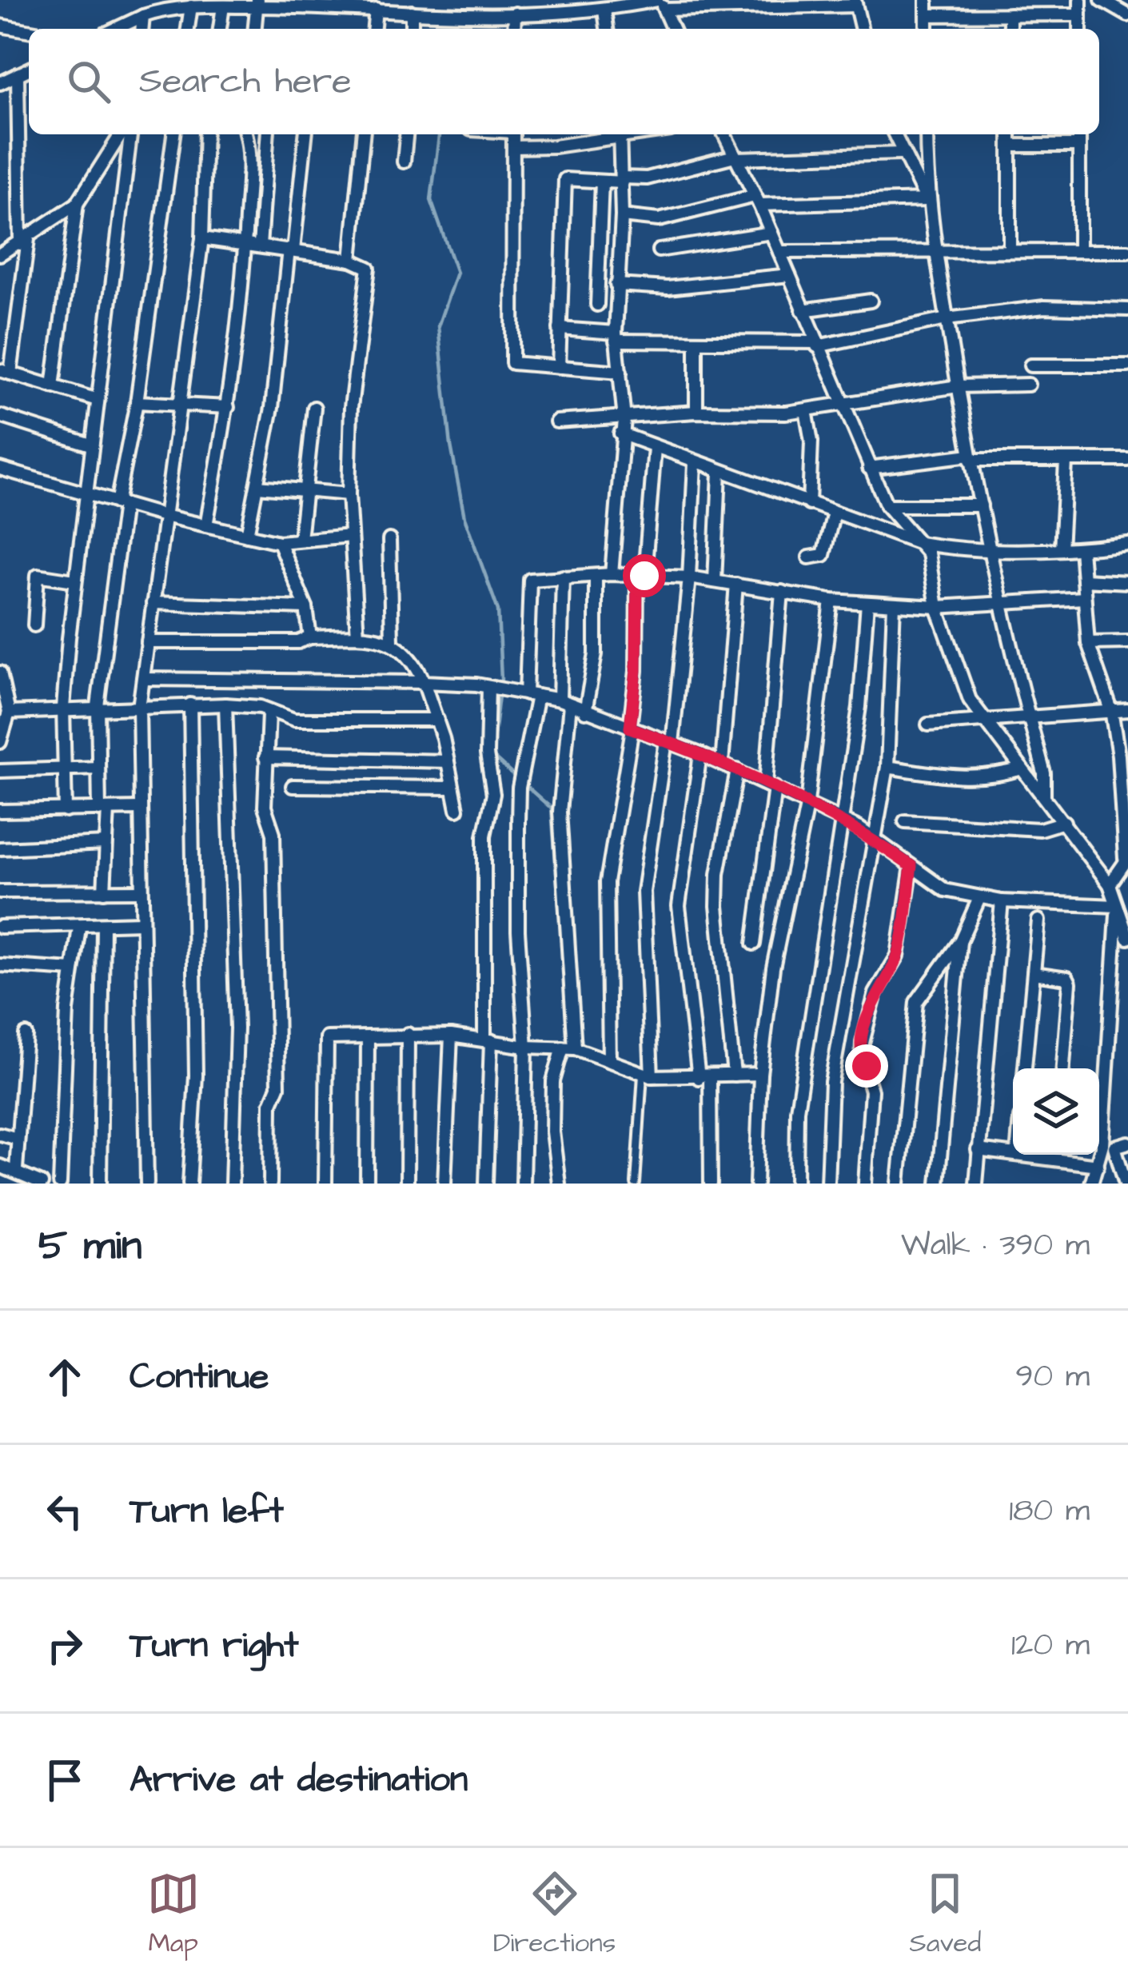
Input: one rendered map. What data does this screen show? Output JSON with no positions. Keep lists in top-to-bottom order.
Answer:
{
  "page": {
    "search": "Search here",
    "heading": ["5 min", "Walk · 390 m"],
    "list": [
      ["Continue", "90 m"],
      ["Turn left", "180 m"],
      ["Turn right", "120 m"],
      "Arrive at destination"
    ],
    "nav": ["Map", "Directions", "Saved"]
  }
}
